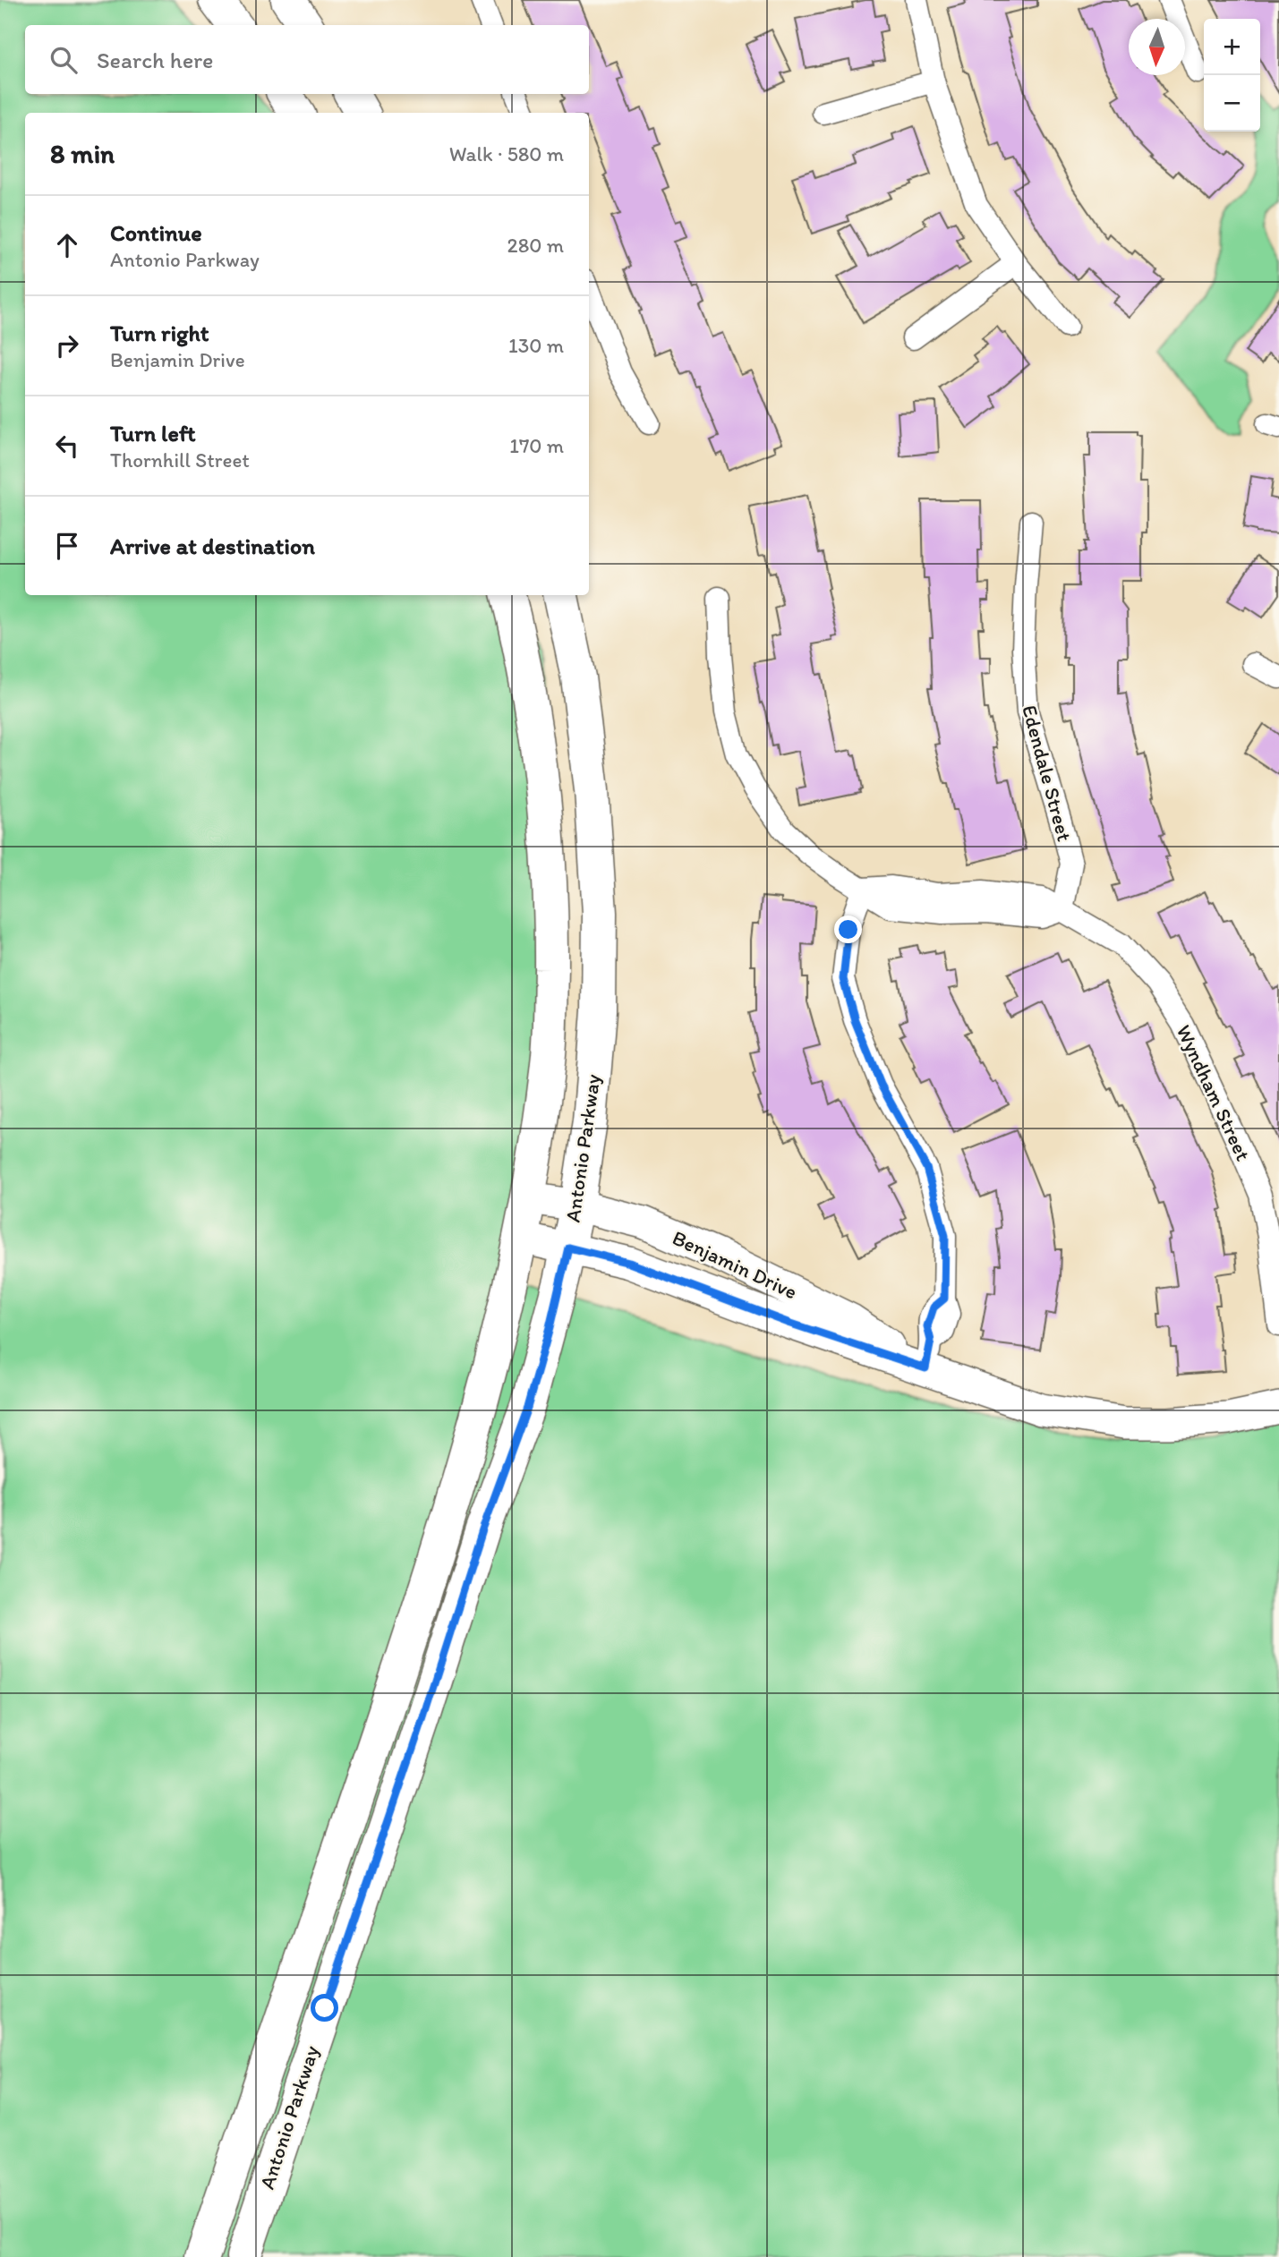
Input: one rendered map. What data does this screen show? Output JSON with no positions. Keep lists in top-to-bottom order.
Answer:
{
  "streets": {
    "main road": ["Antonio Parkway", "Benjamin Drive"],
    "street": ["Edendale Street", "Wyndham Street"]
  },
  "crossings": [
    ["Edendale Street", "Wyndham Street"],
    ["Antonio Parkway", "Benjamin Drive"]
  ],
  "north": "bottom",
  "page": {
    "map_buttons": ["+", "−"],
    "search": "Search here",
    "heading": ["8 min", "Walk · 580 m"],
    "list": [
      ["Continue", "Antonio Parkway", "280 m"],
      ["Turn right", "Benjamin Drive", "130 m"],
      ["Turn left", "Thornhill Street", "170 m"],
      "Arrive at destination"
    ]
  }
}
